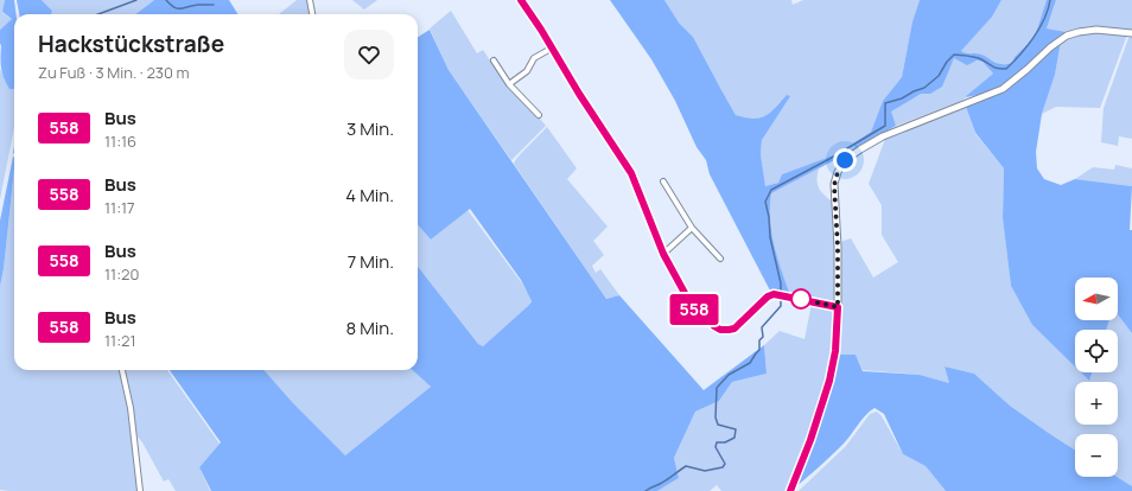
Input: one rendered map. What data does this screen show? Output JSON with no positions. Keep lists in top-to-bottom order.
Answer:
{
  "lines": ["bus line 558"],
  "north": "left",
  "page": {
    "on_map": "558",
    "heading": ["Hackstückstraße", "Zu Fuß · 3 Min. · 230 m"],
    "list": [
      {
        "mark": "558",
        "name": "Bus",
        "note": "11:16",
        "value": "3 Min."
      },
      {
        "mark": "558",
        "name": "Bus",
        "note": "11:17",
        "value": "4 Min."
      },
      {
        "mark": "558",
        "name": "Bus",
        "note": "11:20",
        "value": "7 Min."
      },
      {
        "mark": "558",
        "name": "Bus",
        "note": "11:21",
        "value": "8 Min."
      }
    ],
    "map_buttons": ["+", "−"]
  }
}
